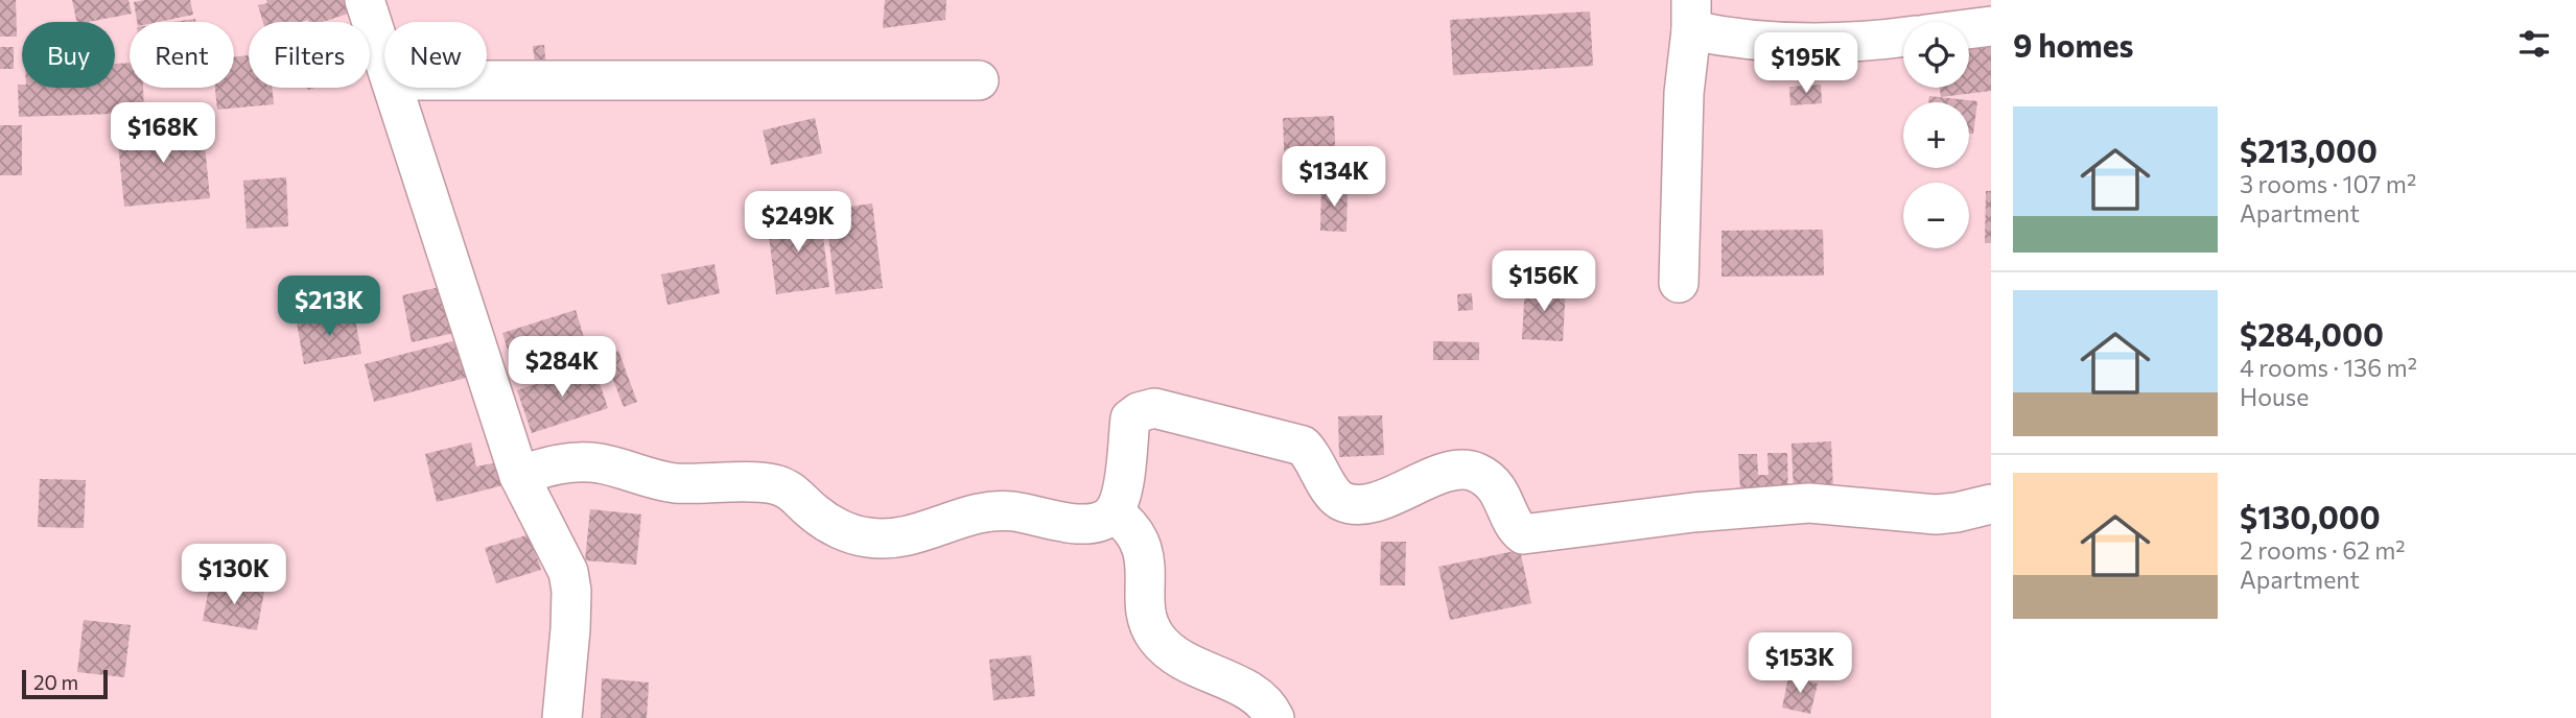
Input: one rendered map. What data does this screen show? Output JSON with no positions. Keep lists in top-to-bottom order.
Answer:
{
  "scale_bar": "20 m",
  "page": {
    "heading": "9 homes",
    "map_buttons": ["+", "−"],
    "chip": [
      "Buy",
      "Rent",
      "Filters",
      "New"
    ],
    "price": [
      "$195K",
      "$168K",
      "$134K",
      "$249K",
      "$156K",
      "$213K",
      "$284K",
      "$130K",
      "$153K"
    ],
    "list": [
      {
        "name": "$213,000",
        "note": "3 rooms · 107 m² · Apartment"
      },
      {
        "name": "$284,000",
        "note": "4 rooms · 136 m² · House"
      },
      {
        "name": "$130,000",
        "note": "2 rooms · 62 m² · Apartment"
      }
    ],
    "scale": "20 m"
  }
}
